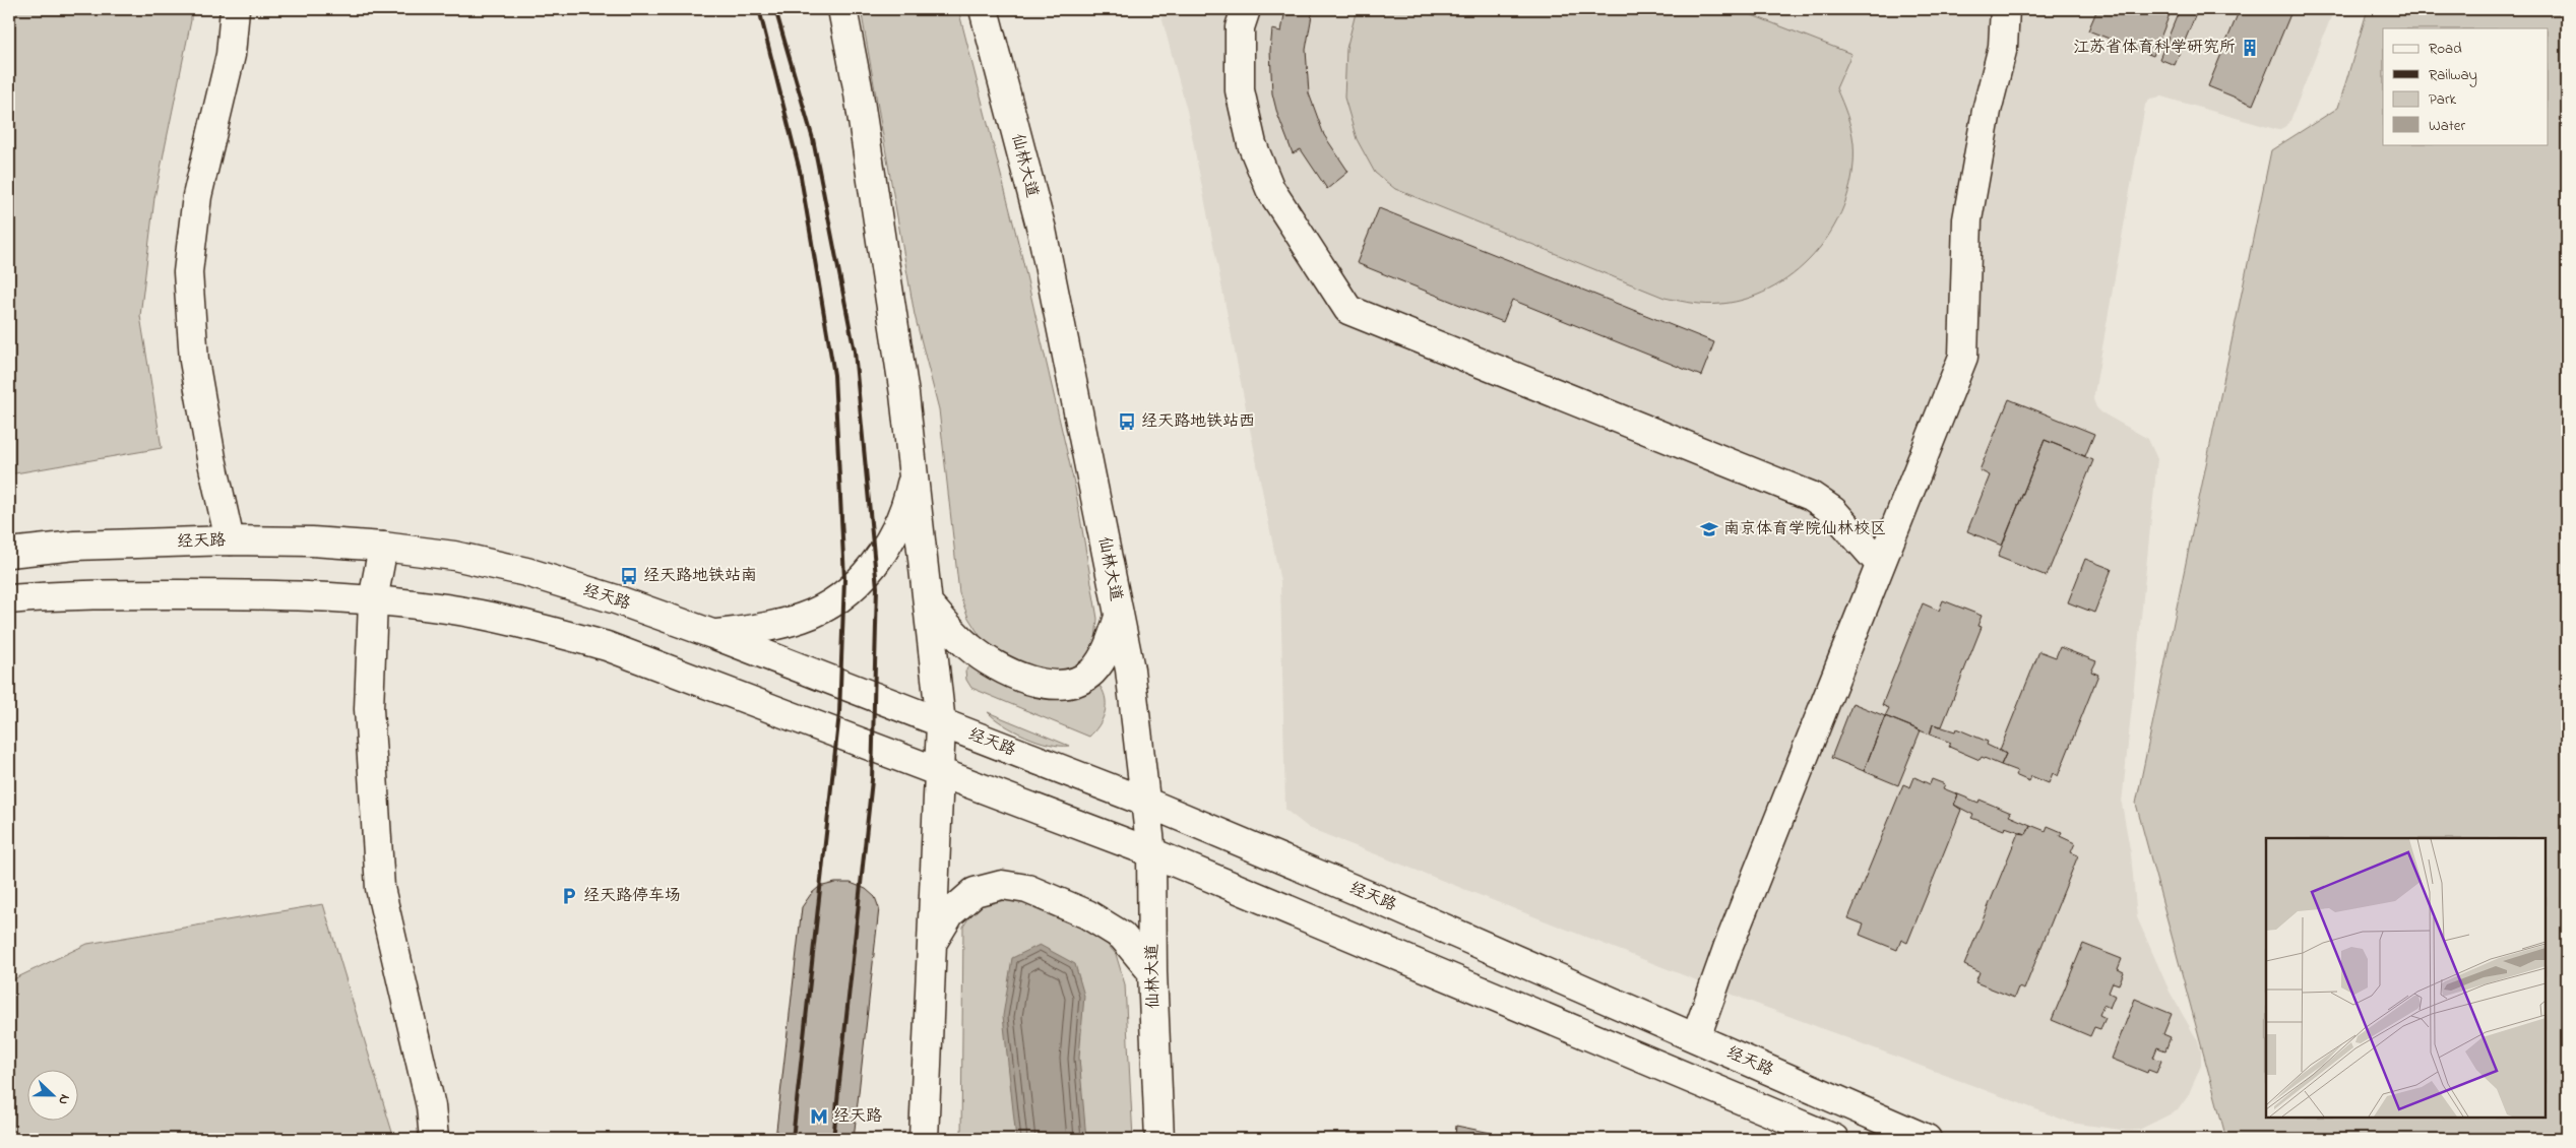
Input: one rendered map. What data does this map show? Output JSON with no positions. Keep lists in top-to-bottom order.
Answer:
{
  "streets": {
    "main road": ["仙林大道", "经天路"]
  },
  "crossings": [
    ["仙林大道", "经天路"]
  ],
  "places": {
    "building": ["江苏省体育科学研究所"],
    "bus stop": ["经天路地铁站西", "经天路地铁站南"],
    "school or university": ["南京体育学院仙林校区"],
    "parking": ["经天路停车场"],
    "metro station": ["经天路"]
  },
  "legend": [
    "Road",
    "Railway",
    "Park",
    "Water"
  ],
  "north": "right"
}
